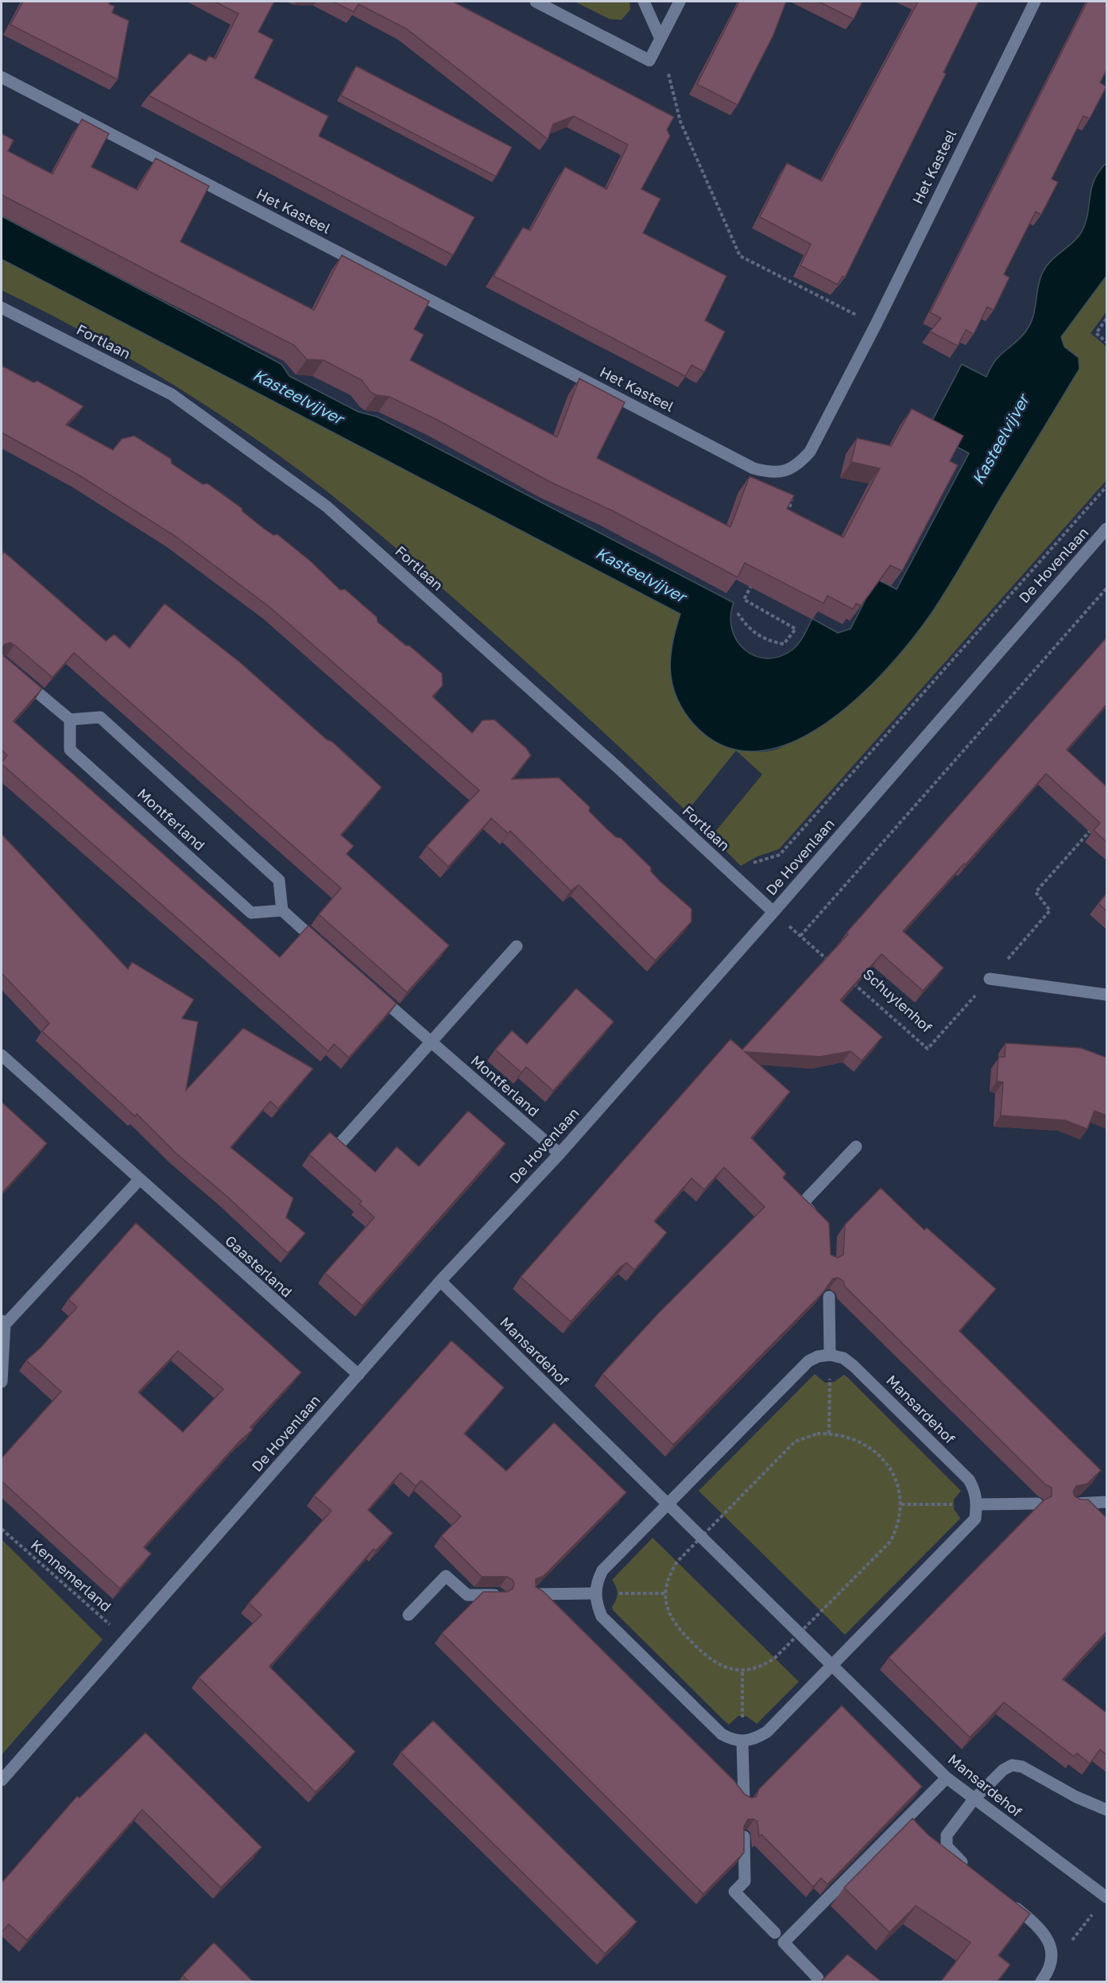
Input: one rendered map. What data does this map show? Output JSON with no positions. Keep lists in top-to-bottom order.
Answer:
{
  "streets": {
    "street": [
      "Het Kasteel",
      "Fortlaan",
      "De Hovenlaan",
      "Montferland",
      "Gaasterland",
      "Mansardehof"
    ],
    "path": ["Schuylenhof", "Kennemerland"]
  },
  "crossings": [
    ["Fortlaan", "De Hovenlaan"],
    ["De Hovenlaan", "Montferland"],
    ["De Hovenlaan", "Gaasterland"],
    ["De Hovenlaan", "Mansardehof"],
    ["De Hovenlaan", "Kennemerland"]
  ],
  "water": ["Kasteelvijver"]
}
